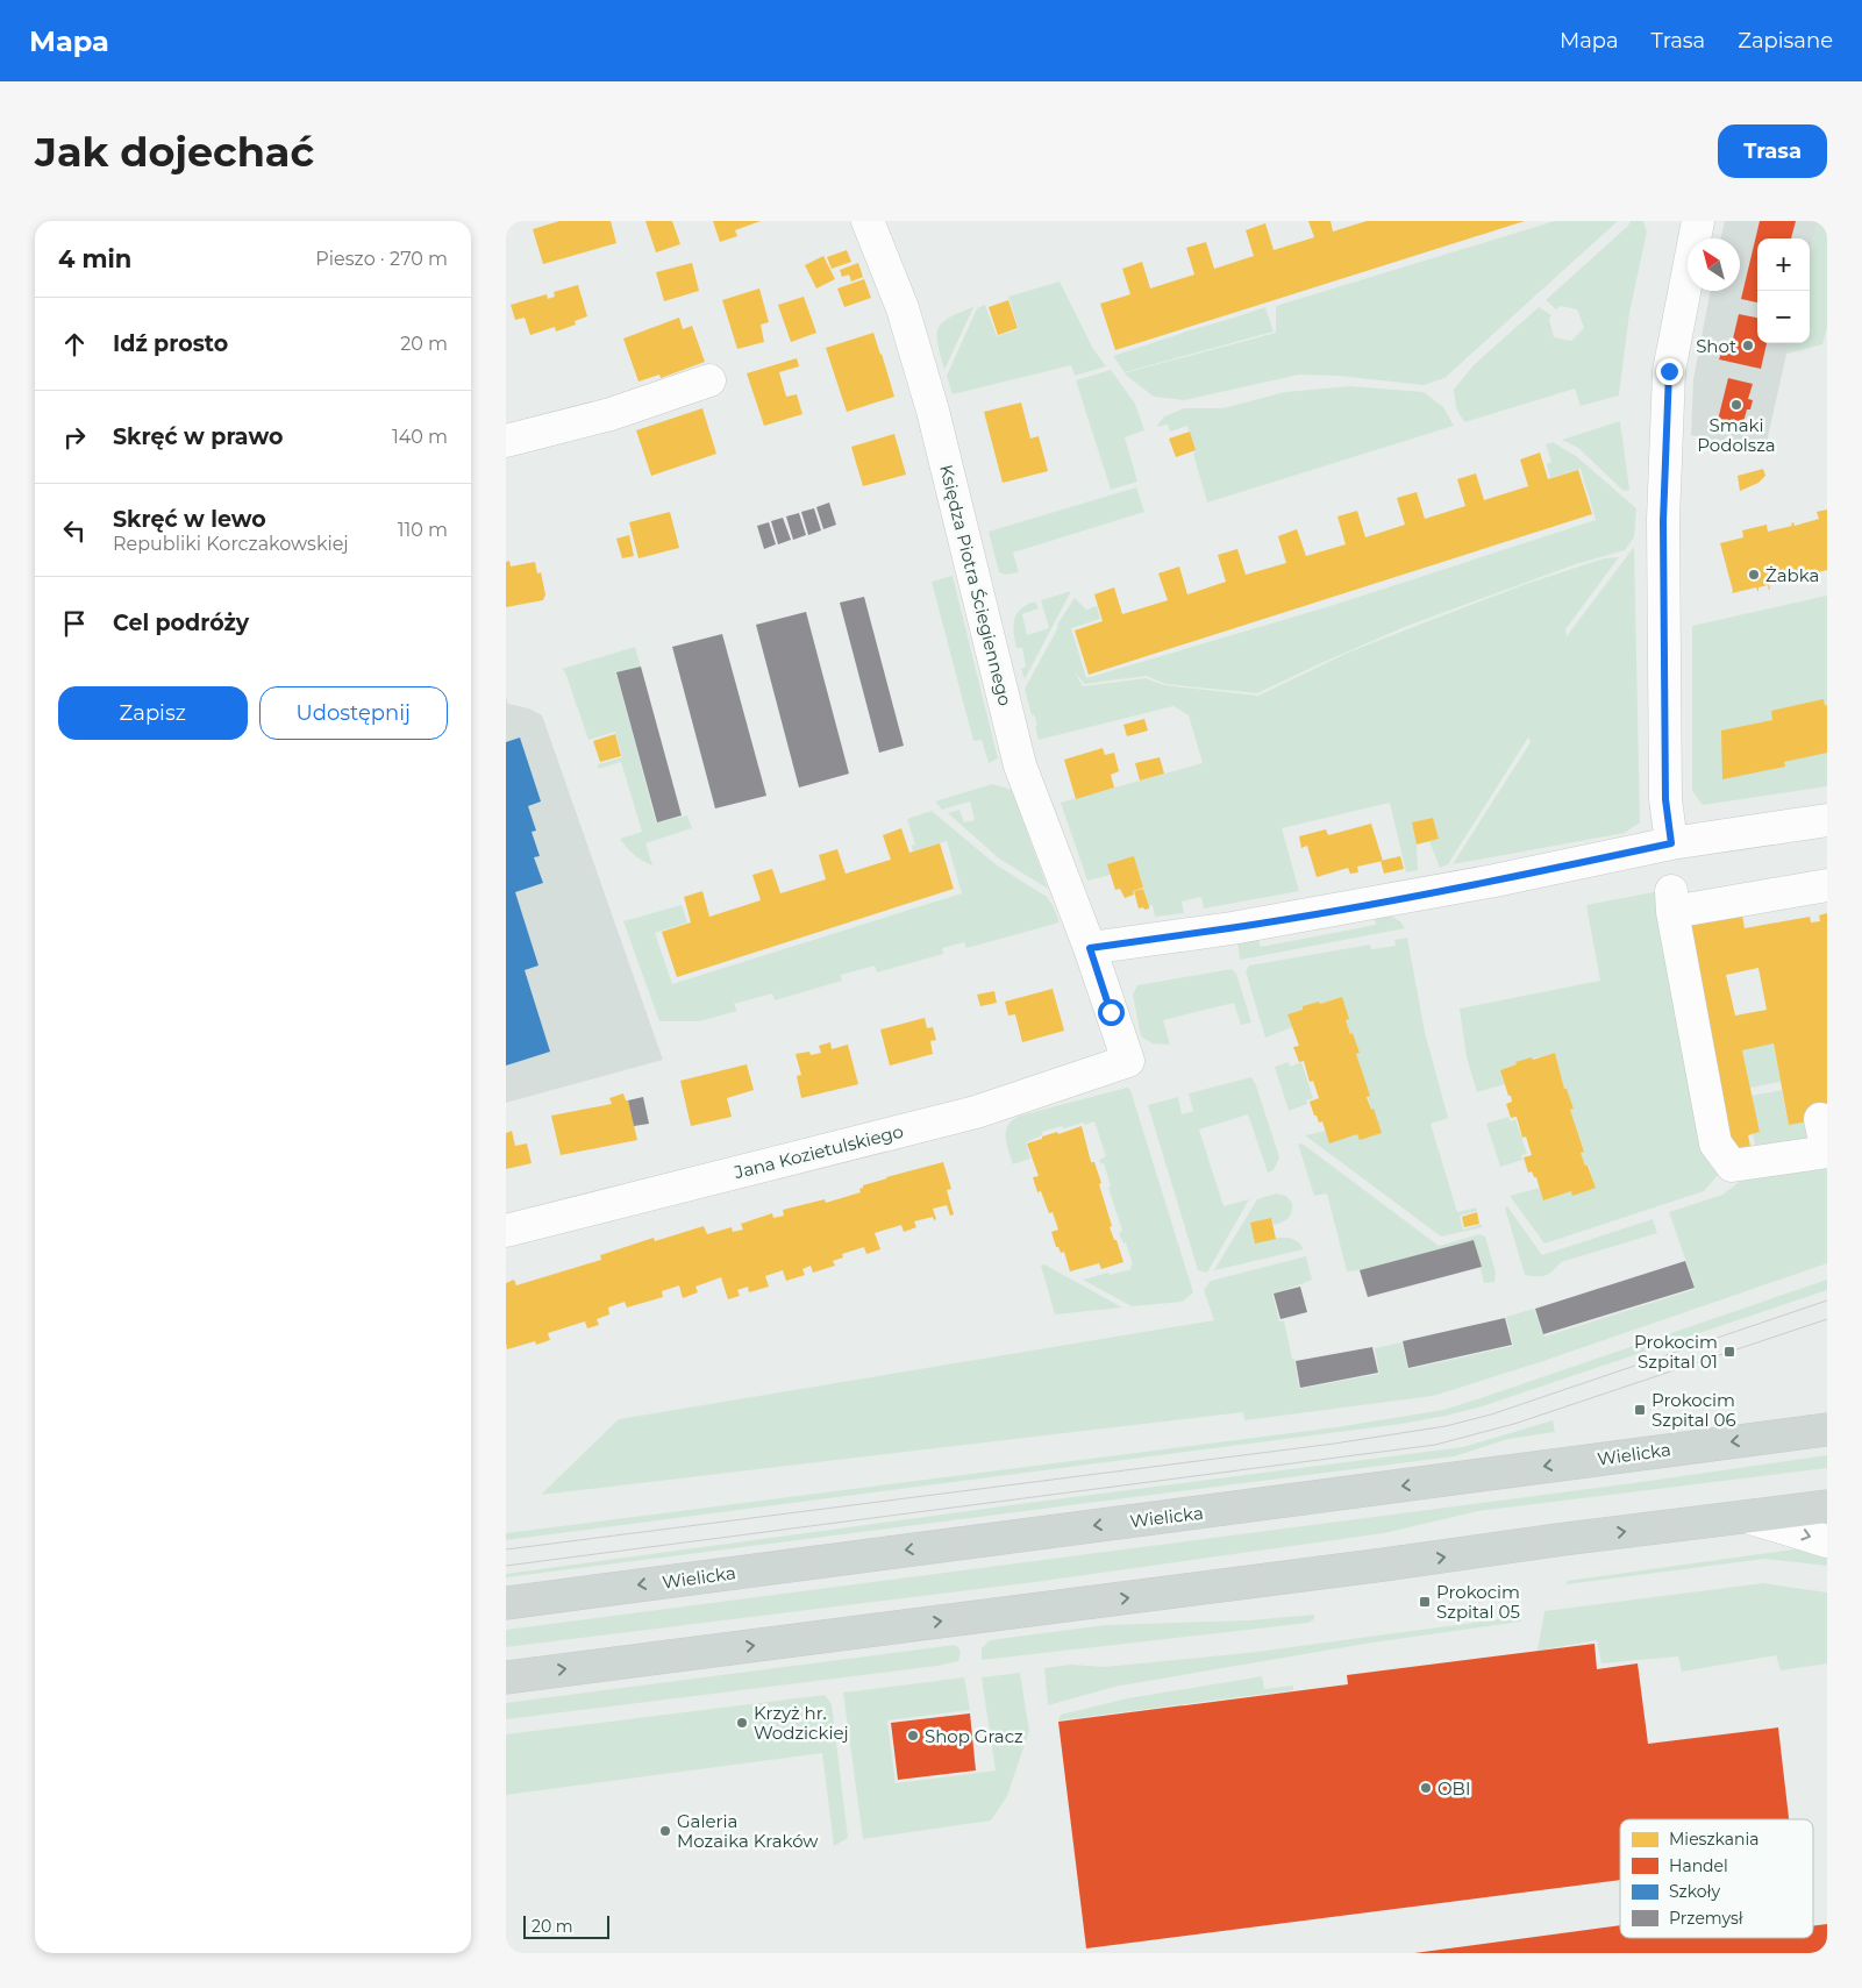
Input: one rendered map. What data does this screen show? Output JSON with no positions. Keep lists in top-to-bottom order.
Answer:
{
  "streets": {
    "main road": ["Wielicka"],
    "street": ["Księdza Piotra Ściegiennego", "Jana Kozietulskiego"]
  },
  "crossings": [
    ["Księdza Piotra Ściegiennego", "Jana Kozietulskiego"]
  ],
  "places": {
    "other": [
      "Shot",
      "Smaki Podolsza",
      "Żabka",
      "Krzyż hr. Wodzickiej",
      "Shop Gracz",
      "OBI",
      "Galeria Mozaika Kraków"
    ],
    "transit": ["Prokocim Szpital 01", "Prokocim Szpital 06", "Prokocim Szpital 05"]
  },
  "legend": [
    "Mieszkania",
    "Handel",
    "Szkoły",
    "Przemysł"
  ],
  "scale_bar": "20 m",
  "north": "top left",
  "page": {
    "header": "Mapa",
    "nav": ["Mapa", "Trasa", "Zapisane"],
    "buttons": [
      "Trasa",
      ["Zapisz", "Udostępnij"]
    ],
    "title": "Jak dojechać",
    "heading": ["4 min", "Pieszo · 270 m"],
    "map_buttons": ["+", "−"],
    "list": [
      ["Idź prosto", "20 m"],
      ["Skręć w prawo", "140 m"],
      ["Skręć w lewo", "Republiki Korczakowskiej", "110 m"],
      "Cel podróży"
    ],
    "scale": "20 m"
  }
}
